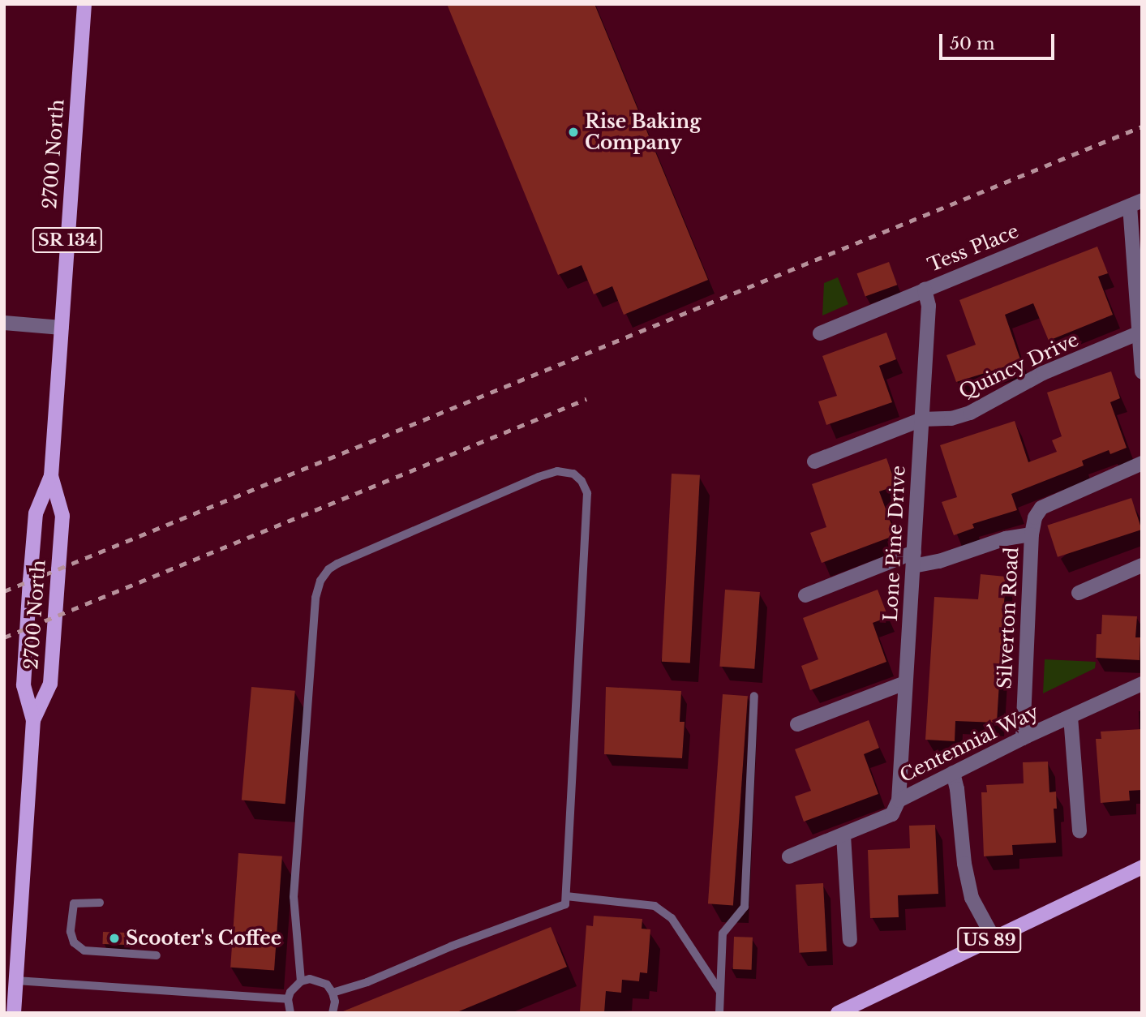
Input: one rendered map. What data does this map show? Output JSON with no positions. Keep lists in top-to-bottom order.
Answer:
{
  "streets": {
    "main road": ["2700 North", "SR 134", "US 89"],
    "street": [
      "Tess Place",
      "Quincy Drive",
      "Lone Pine Drive",
      "Silverton Road",
      "Centennial Way"
    ]
  },
  "crossings": [
    ["Tess Place", "Lone Pine Drive"],
    ["Quincy Drive", "Lone Pine Drive"],
    ["Lone Pine Drive", "Centennial Way"],
    ["Silverton Road", "Centennial Way"]
  ],
  "places": ["Rise Baking Company", "Scooter's Coffee"],
  "scale_bar": "50 m"
}
